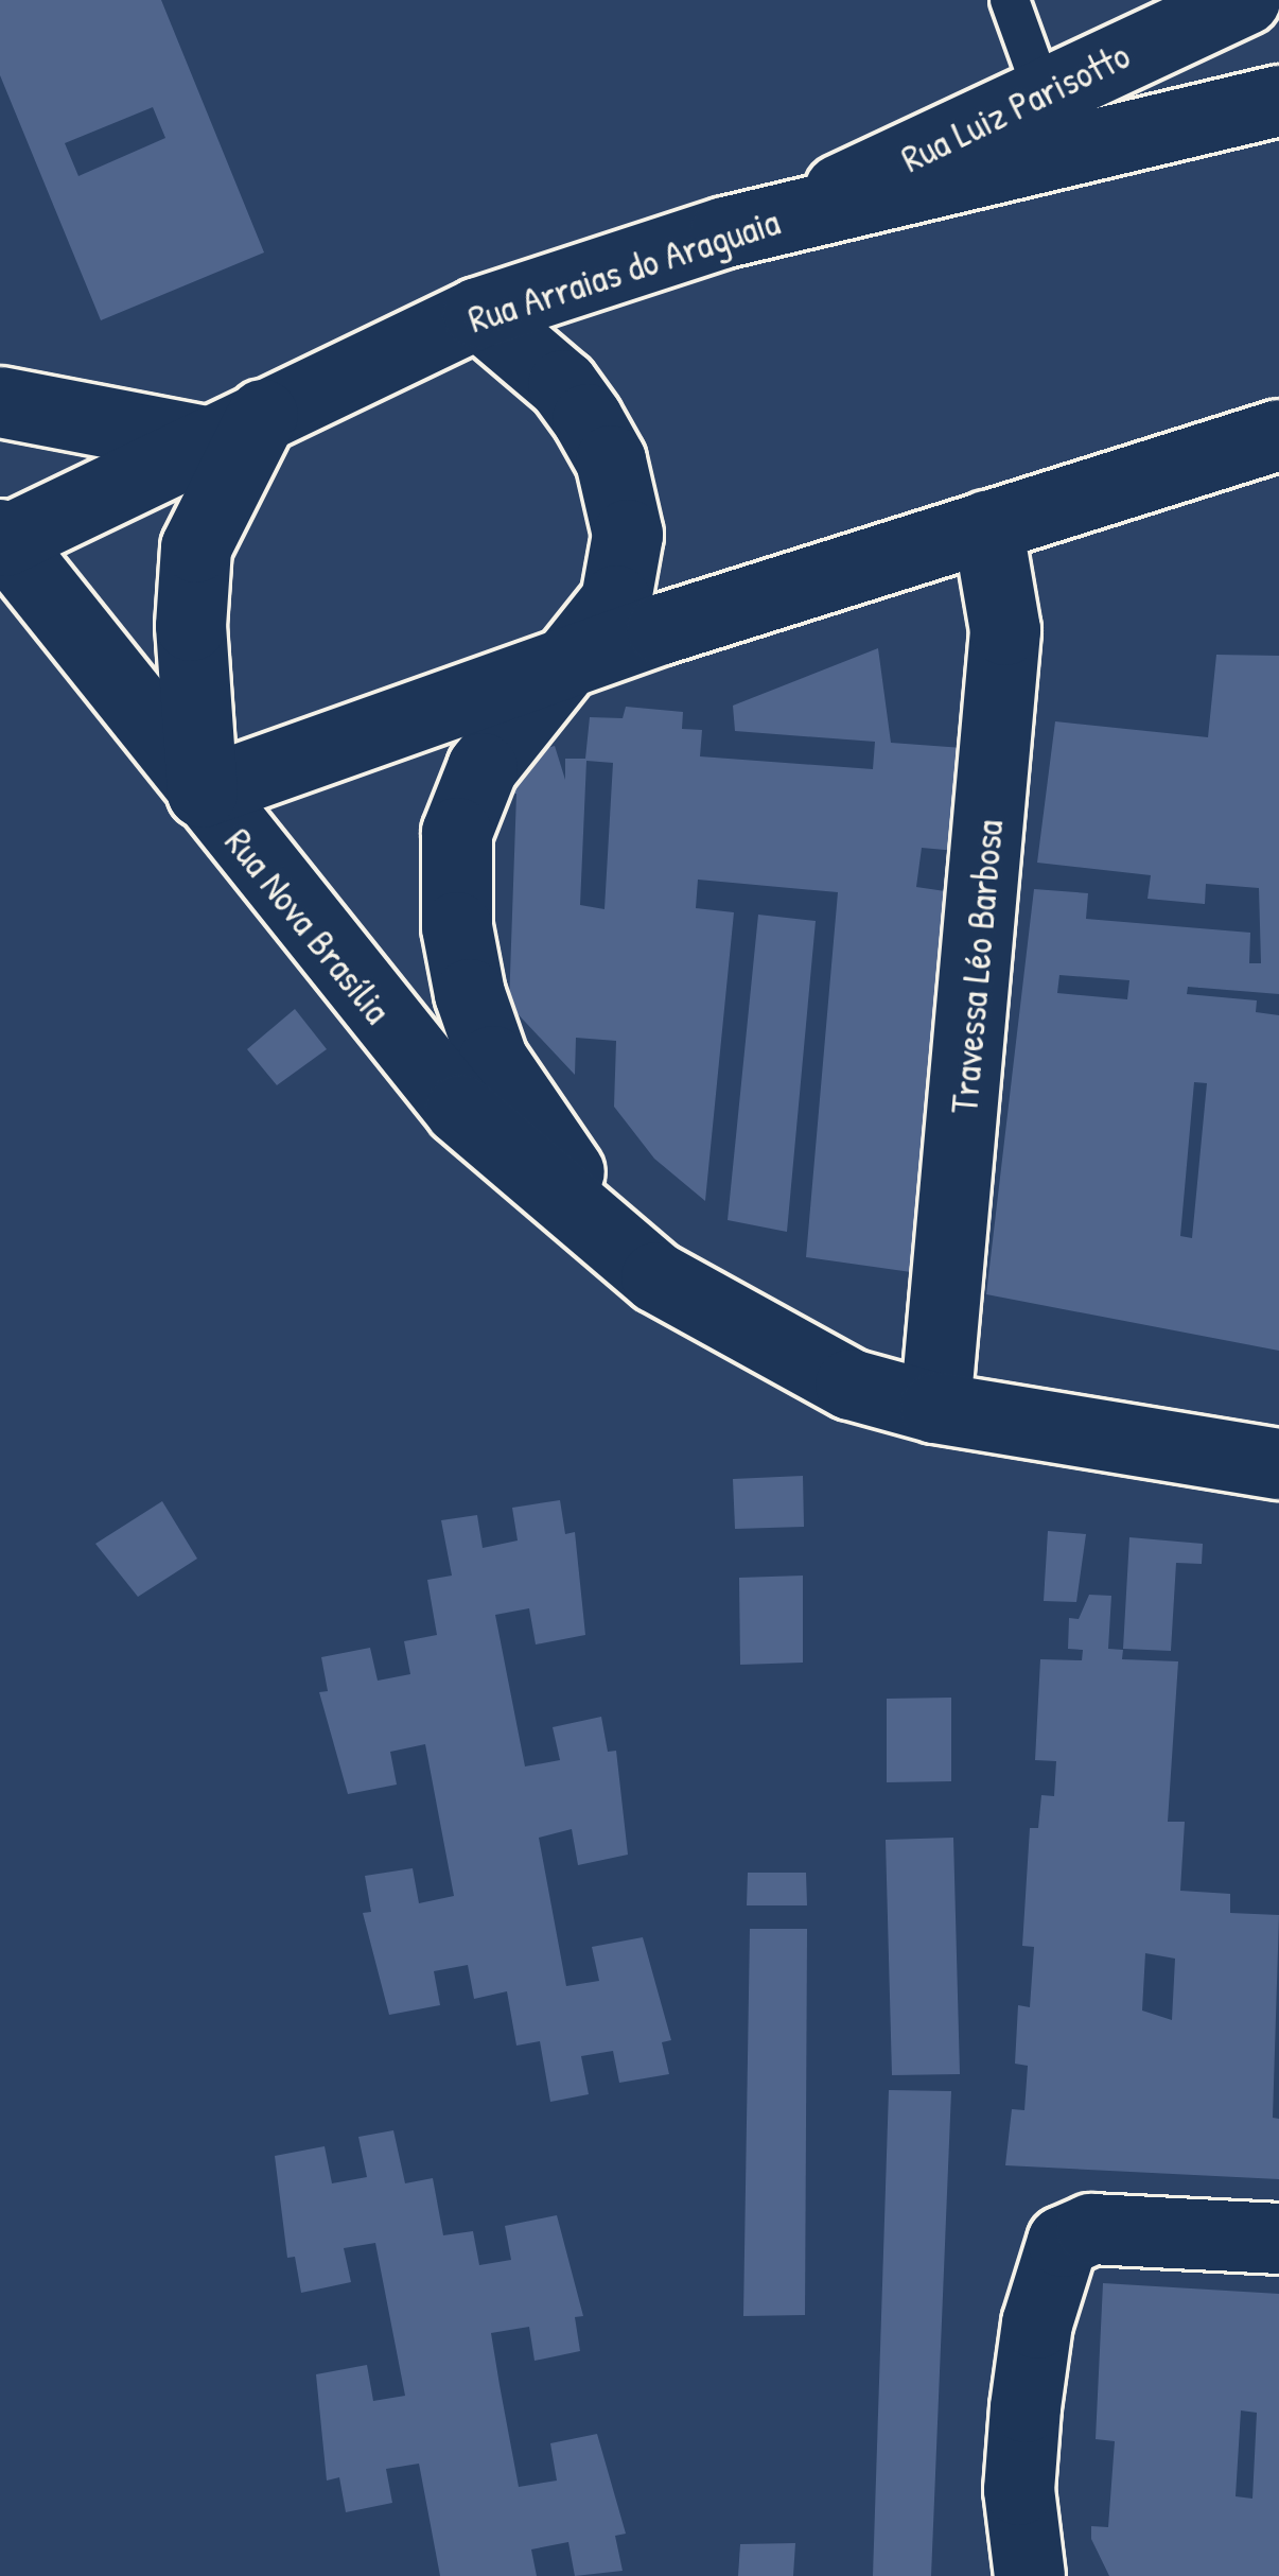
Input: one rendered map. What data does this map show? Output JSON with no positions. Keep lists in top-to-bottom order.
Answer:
{
  "streets": {
    "main road": [
      "Rua Luiz Parisotto",
      "Rua Arraias do Araguaia",
      "Rua Nova Brasília",
      "Travessa Léo Barbosa"
    ]
  },
  "crossings": [
    ["Rua Luiz Parisotto", "Rua Arraias do Araguaia"],
    ["Rua Arraias do Araguaia", "Rua Nova Brasília"],
    ["Rua Nova Brasília", "Travessa Léo Barbosa"]
  ]
}
